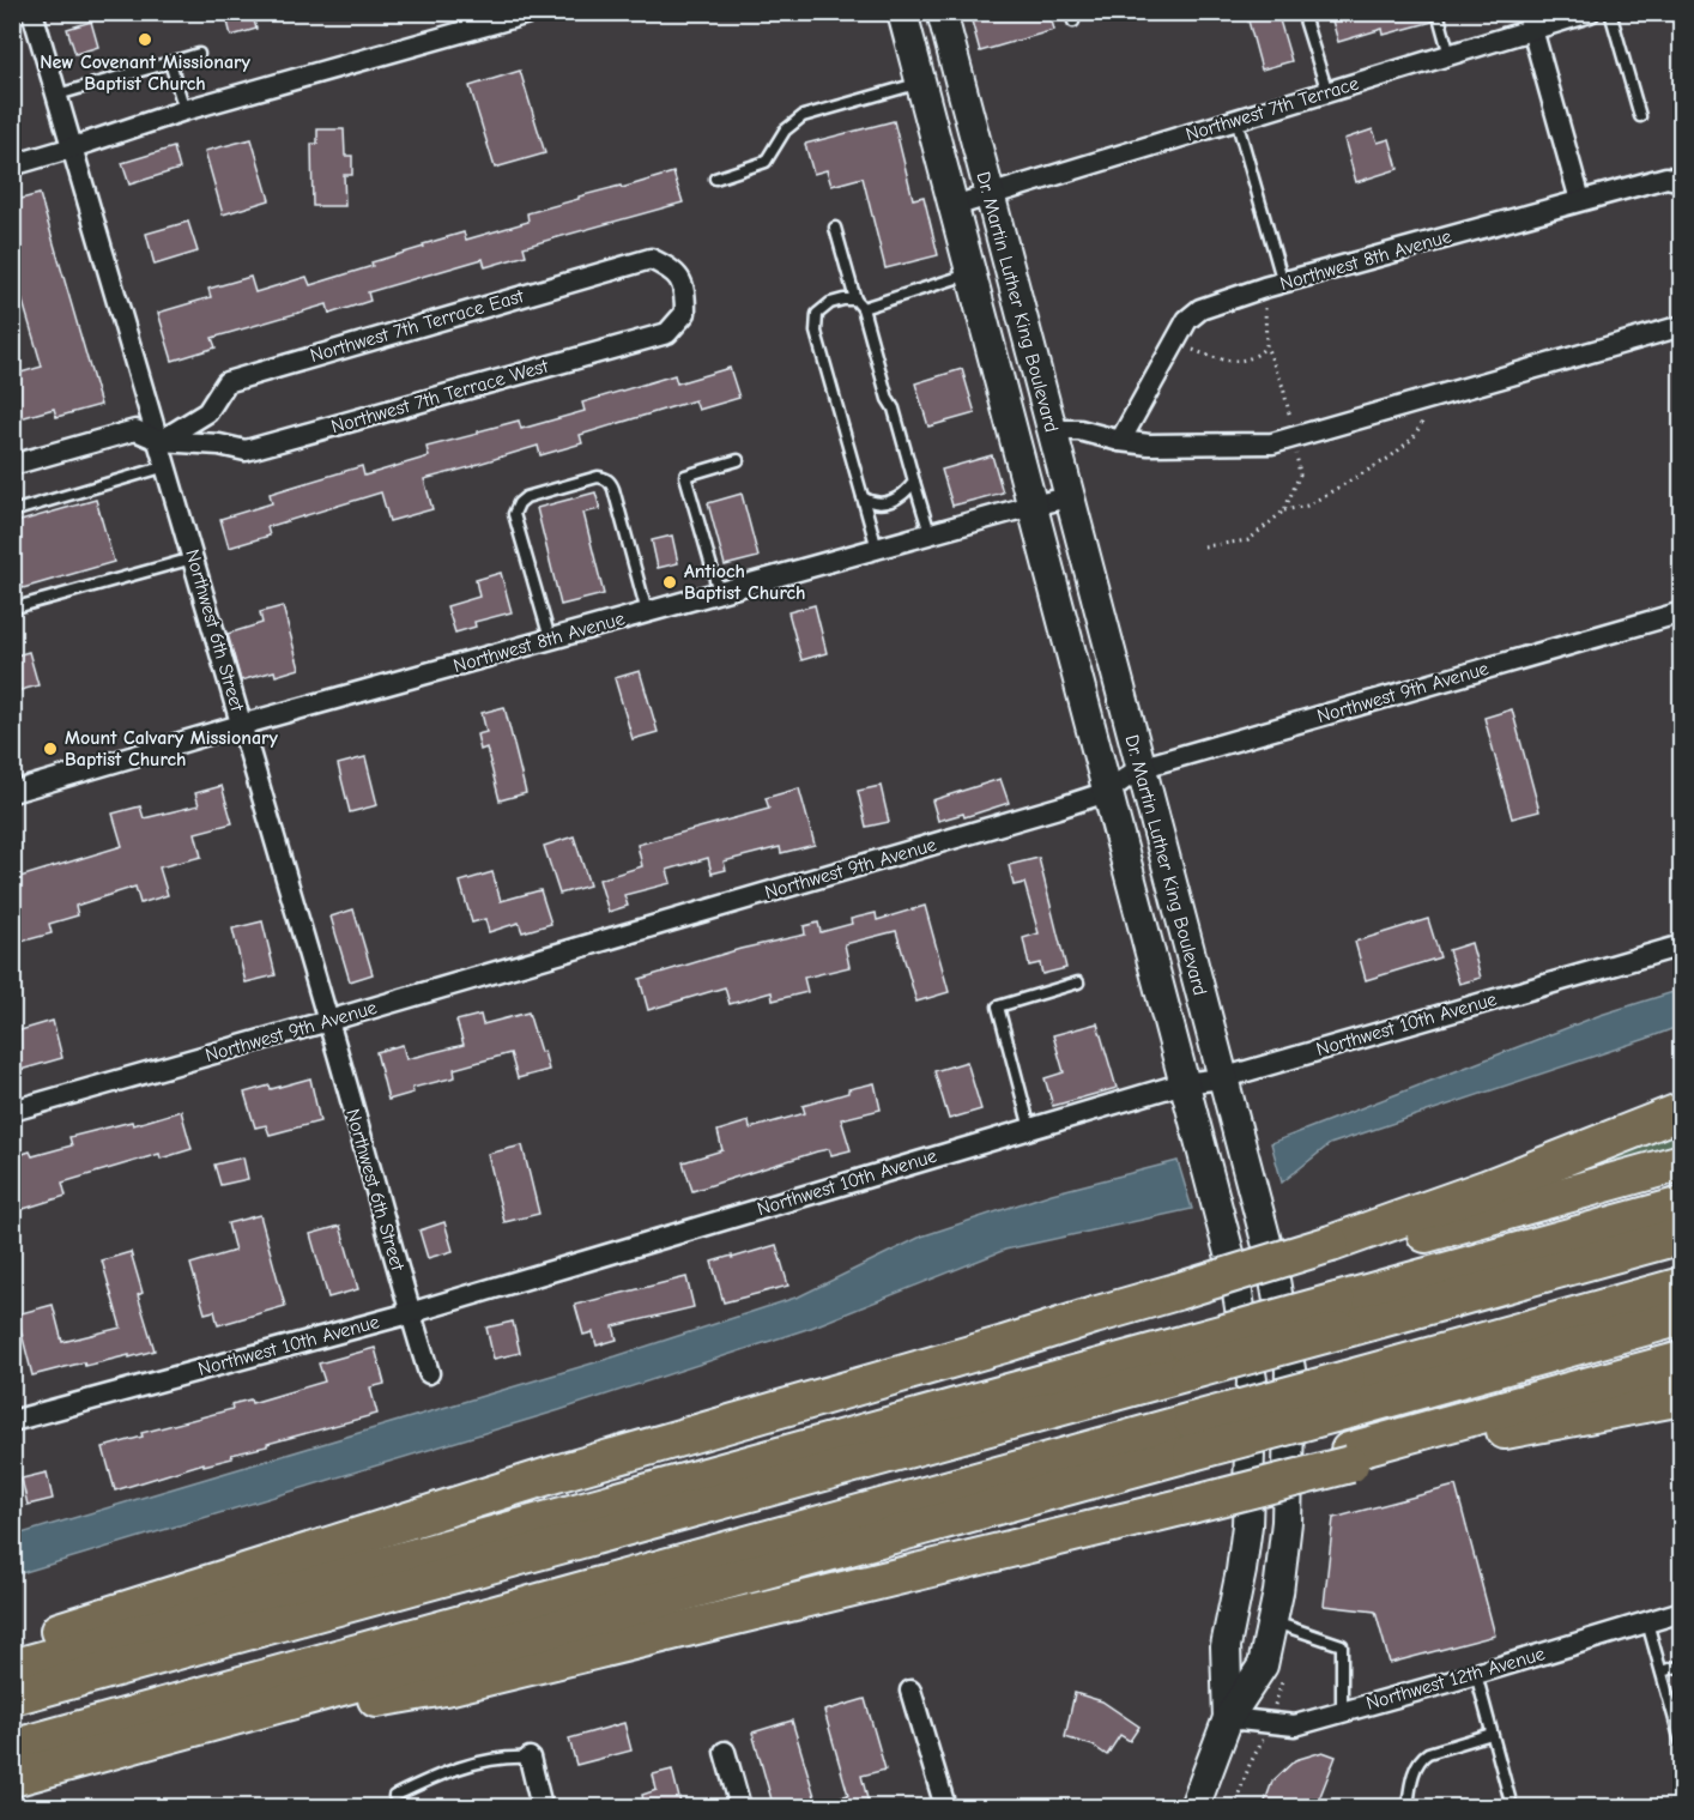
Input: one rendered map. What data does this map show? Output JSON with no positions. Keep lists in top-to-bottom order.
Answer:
{
  "streets": {
    "main road": ["Dr. Martin Luther King Boulevard"],
    "street": [
      "Northwest 7th Terrace",
      "Northwest 8th Avenue",
      "Northwest 7th Terrace East",
      "Northwest 7th Terrace West",
      "Northwest 6th Street",
      "Northwest 9th Avenue",
      "Northwest 10th Avenue",
      "Northwest 12th Avenue"
    ]
  },
  "crossings": [
    ["Northwest 7th Terrace", "Dr. Martin Luther King Boulevard"],
    ["Northwest 8th Avenue", "Dr. Martin Luther King Boulevard"],
    ["Northwest 8th Avenue", "Northwest 6th Street"],
    ["Dr. Martin Luther King Boulevard", "Northwest 9th Avenue"],
    ["Dr. Martin Luther King Boulevard", "Northwest 10th Avenue"],
    ["Dr. Martin Luther King Boulevard", "Northwest 12th Avenue"],
    ["Northwest 7th Terrace East", "Northwest 7th Terrace West"],
    ["Northwest 7th Terrace East", "Northwest 6th Street"],
    ["Northwest 7th Terrace West", "Northwest 6th Street"],
    ["Northwest 6th Street", "Northwest 9th Avenue"],
    ["Northwest 6th Street", "Northwest 10th Avenue"]
  ],
  "places": ["New Covenant Missionary Baptist Church", "Antioch Baptist Church", "Mount Calvary Missionary Baptist Church"]
}
